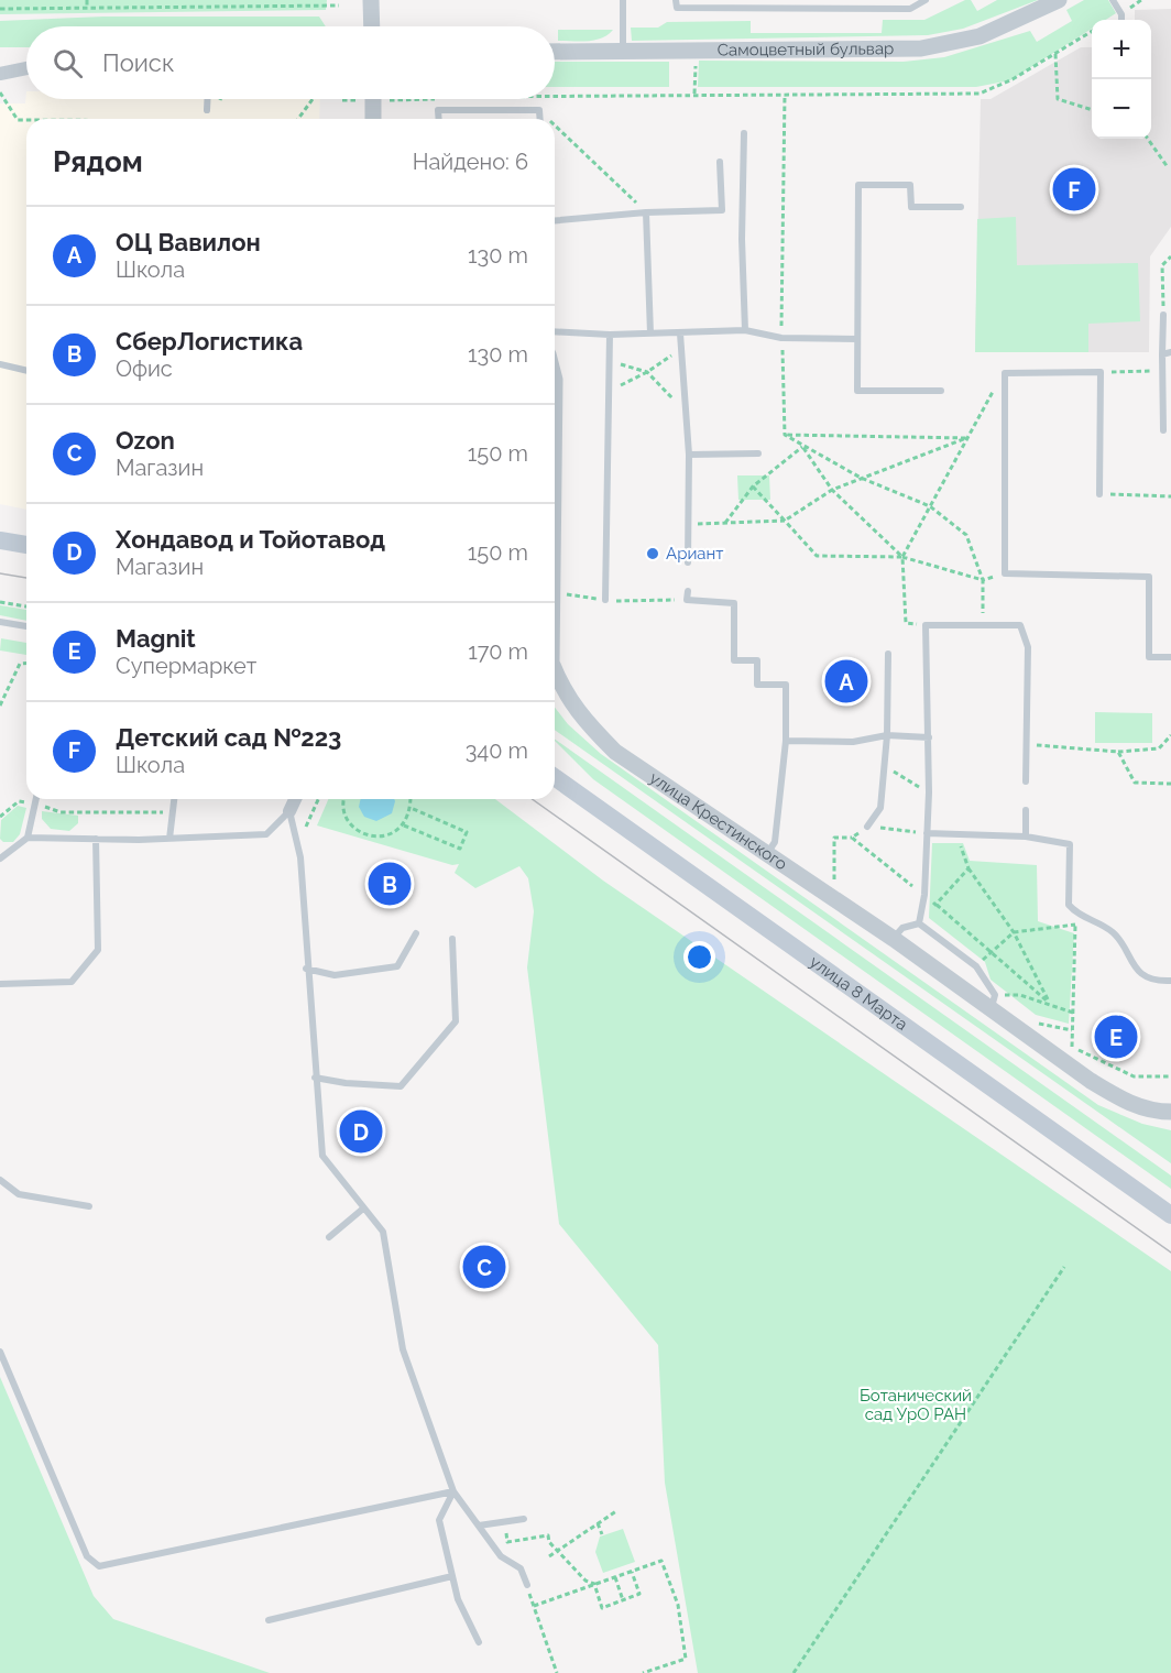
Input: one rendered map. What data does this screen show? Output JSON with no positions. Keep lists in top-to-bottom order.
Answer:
{
  "streets": {
    "main road": ["улица 8 Марта"],
    "street": ["Самоцветный бульвар", "улица Крестинского"]
  },
  "parks": ["Ботанический сад УрО РАН"],
  "places": ["Ариант"],
  "page": {
    "map_buttons": ["+", "−"],
    "search": "Поиск",
    "heading": ["Рядом", "Найдено: 6"],
    "pins": [
      "F",
      "A",
      "B",
      "E",
      "D",
      "C"
    ],
    "list": [
      {
        "mark": "A",
        "name": "ОЦ Вавилон",
        "note": "Школа",
        "value": "130 m"
      },
      {
        "mark": "B",
        "name": "СберЛогистика",
        "note": "Офис",
        "value": "130 m"
      },
      {
        "mark": "C",
        "name": "Ozon",
        "note": "Магазин",
        "value": "150 m"
      },
      {
        "mark": "D",
        "name": "Хондавод и Тойотавод",
        "note": "Магазин",
        "value": "150 m"
      },
      {
        "mark": "E",
        "name": "Magnit",
        "note": "Супермаркет",
        "value": "170 m"
      },
      {
        "mark": "F",
        "name": "Детский сад №223",
        "note": "Школа",
        "value": "340 m"
      }
    ]
  }
}
